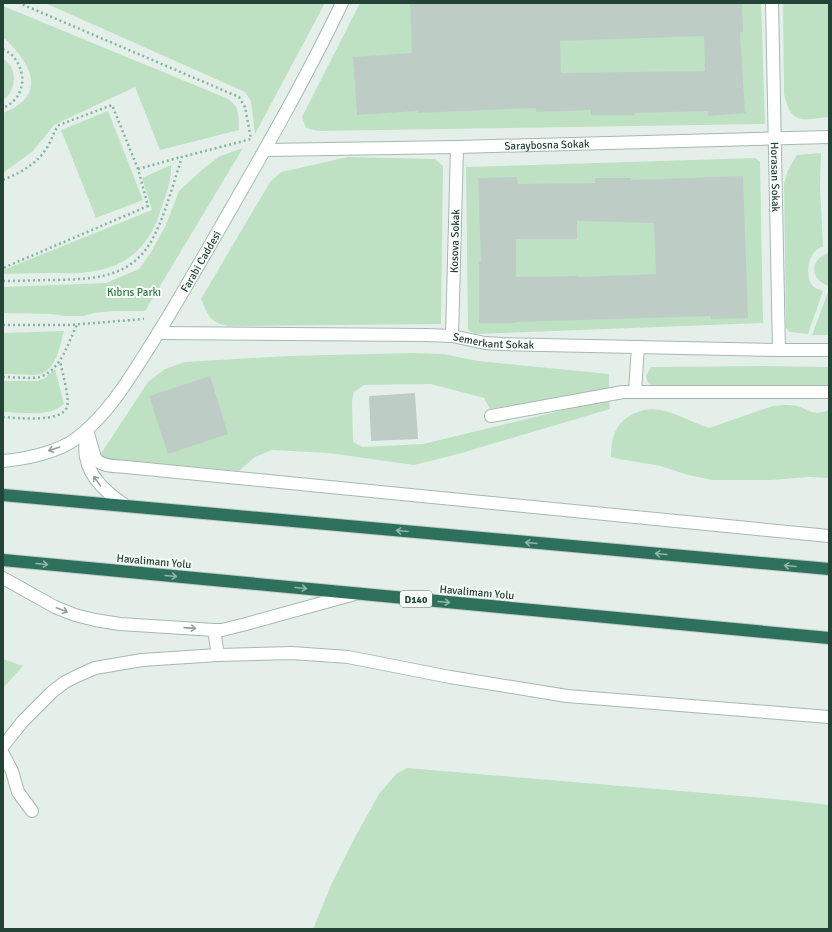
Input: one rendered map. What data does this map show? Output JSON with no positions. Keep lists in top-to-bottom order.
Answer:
{
  "streets": {
    "highway": ["Havalimanı Yolu", "D140"],
    "street": [
      "Saraybosna Sokak",
      "Horasan Sokak",
      "Kosova Sokak",
      "Farabi Caddesi",
      "Semerkant Sokak"
    ]
  },
  "crossings": [
    ["Saraybosna Sokak", "Horasan Sokak"],
    ["Saraybosna Sokak", "Kosova Sokak"],
    ["Saraybosna Sokak", "Farabi Caddesi"],
    ["Horasan Sokak", "Semerkant Sokak"],
    ["Kosova Sokak", "Semerkant Sokak"],
    ["Farabi Caddesi", "Semerkant Sokak"]
  ],
  "parks": ["Kıbrıs Parkı"]
}
